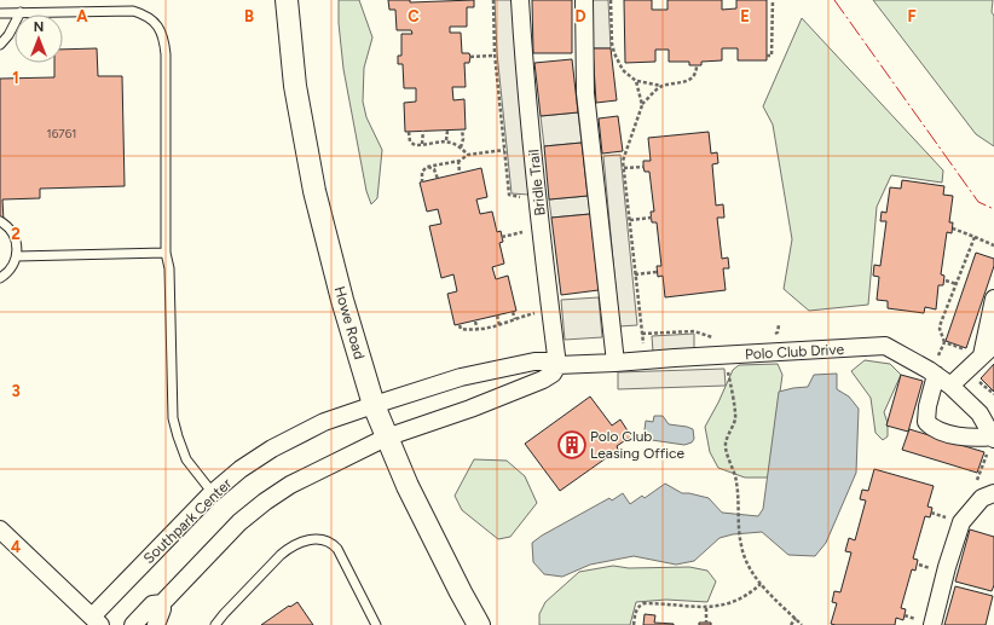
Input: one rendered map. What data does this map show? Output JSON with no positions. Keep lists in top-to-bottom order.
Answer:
{
  "streets": {
    "street": [
      "Bridle Trail",
      "Howe Road",
      "Polo Club Drive",
      "Southpark Center"
    ]
  },
  "crossings": [
    ["Bridle Trail", "Polo Club Drive"],
    ["Howe Road", "Polo Club Drive"],
    ["Howe Road", "Southpark Center"],
    ["Polo Club Drive", "Southpark Center"]
  ],
  "places": {
    "building": ["Polo Club Leasing Office"]
  },
  "house_numbers": ["16761"],
  "north": "top",
  "grid": {
    "columns": [
      "A",
      "B",
      "C",
      "D",
      "E",
      "F"
    ],
    "rows": [
      "1",
      "2",
      "3",
      "4"
    ]
  }
}
